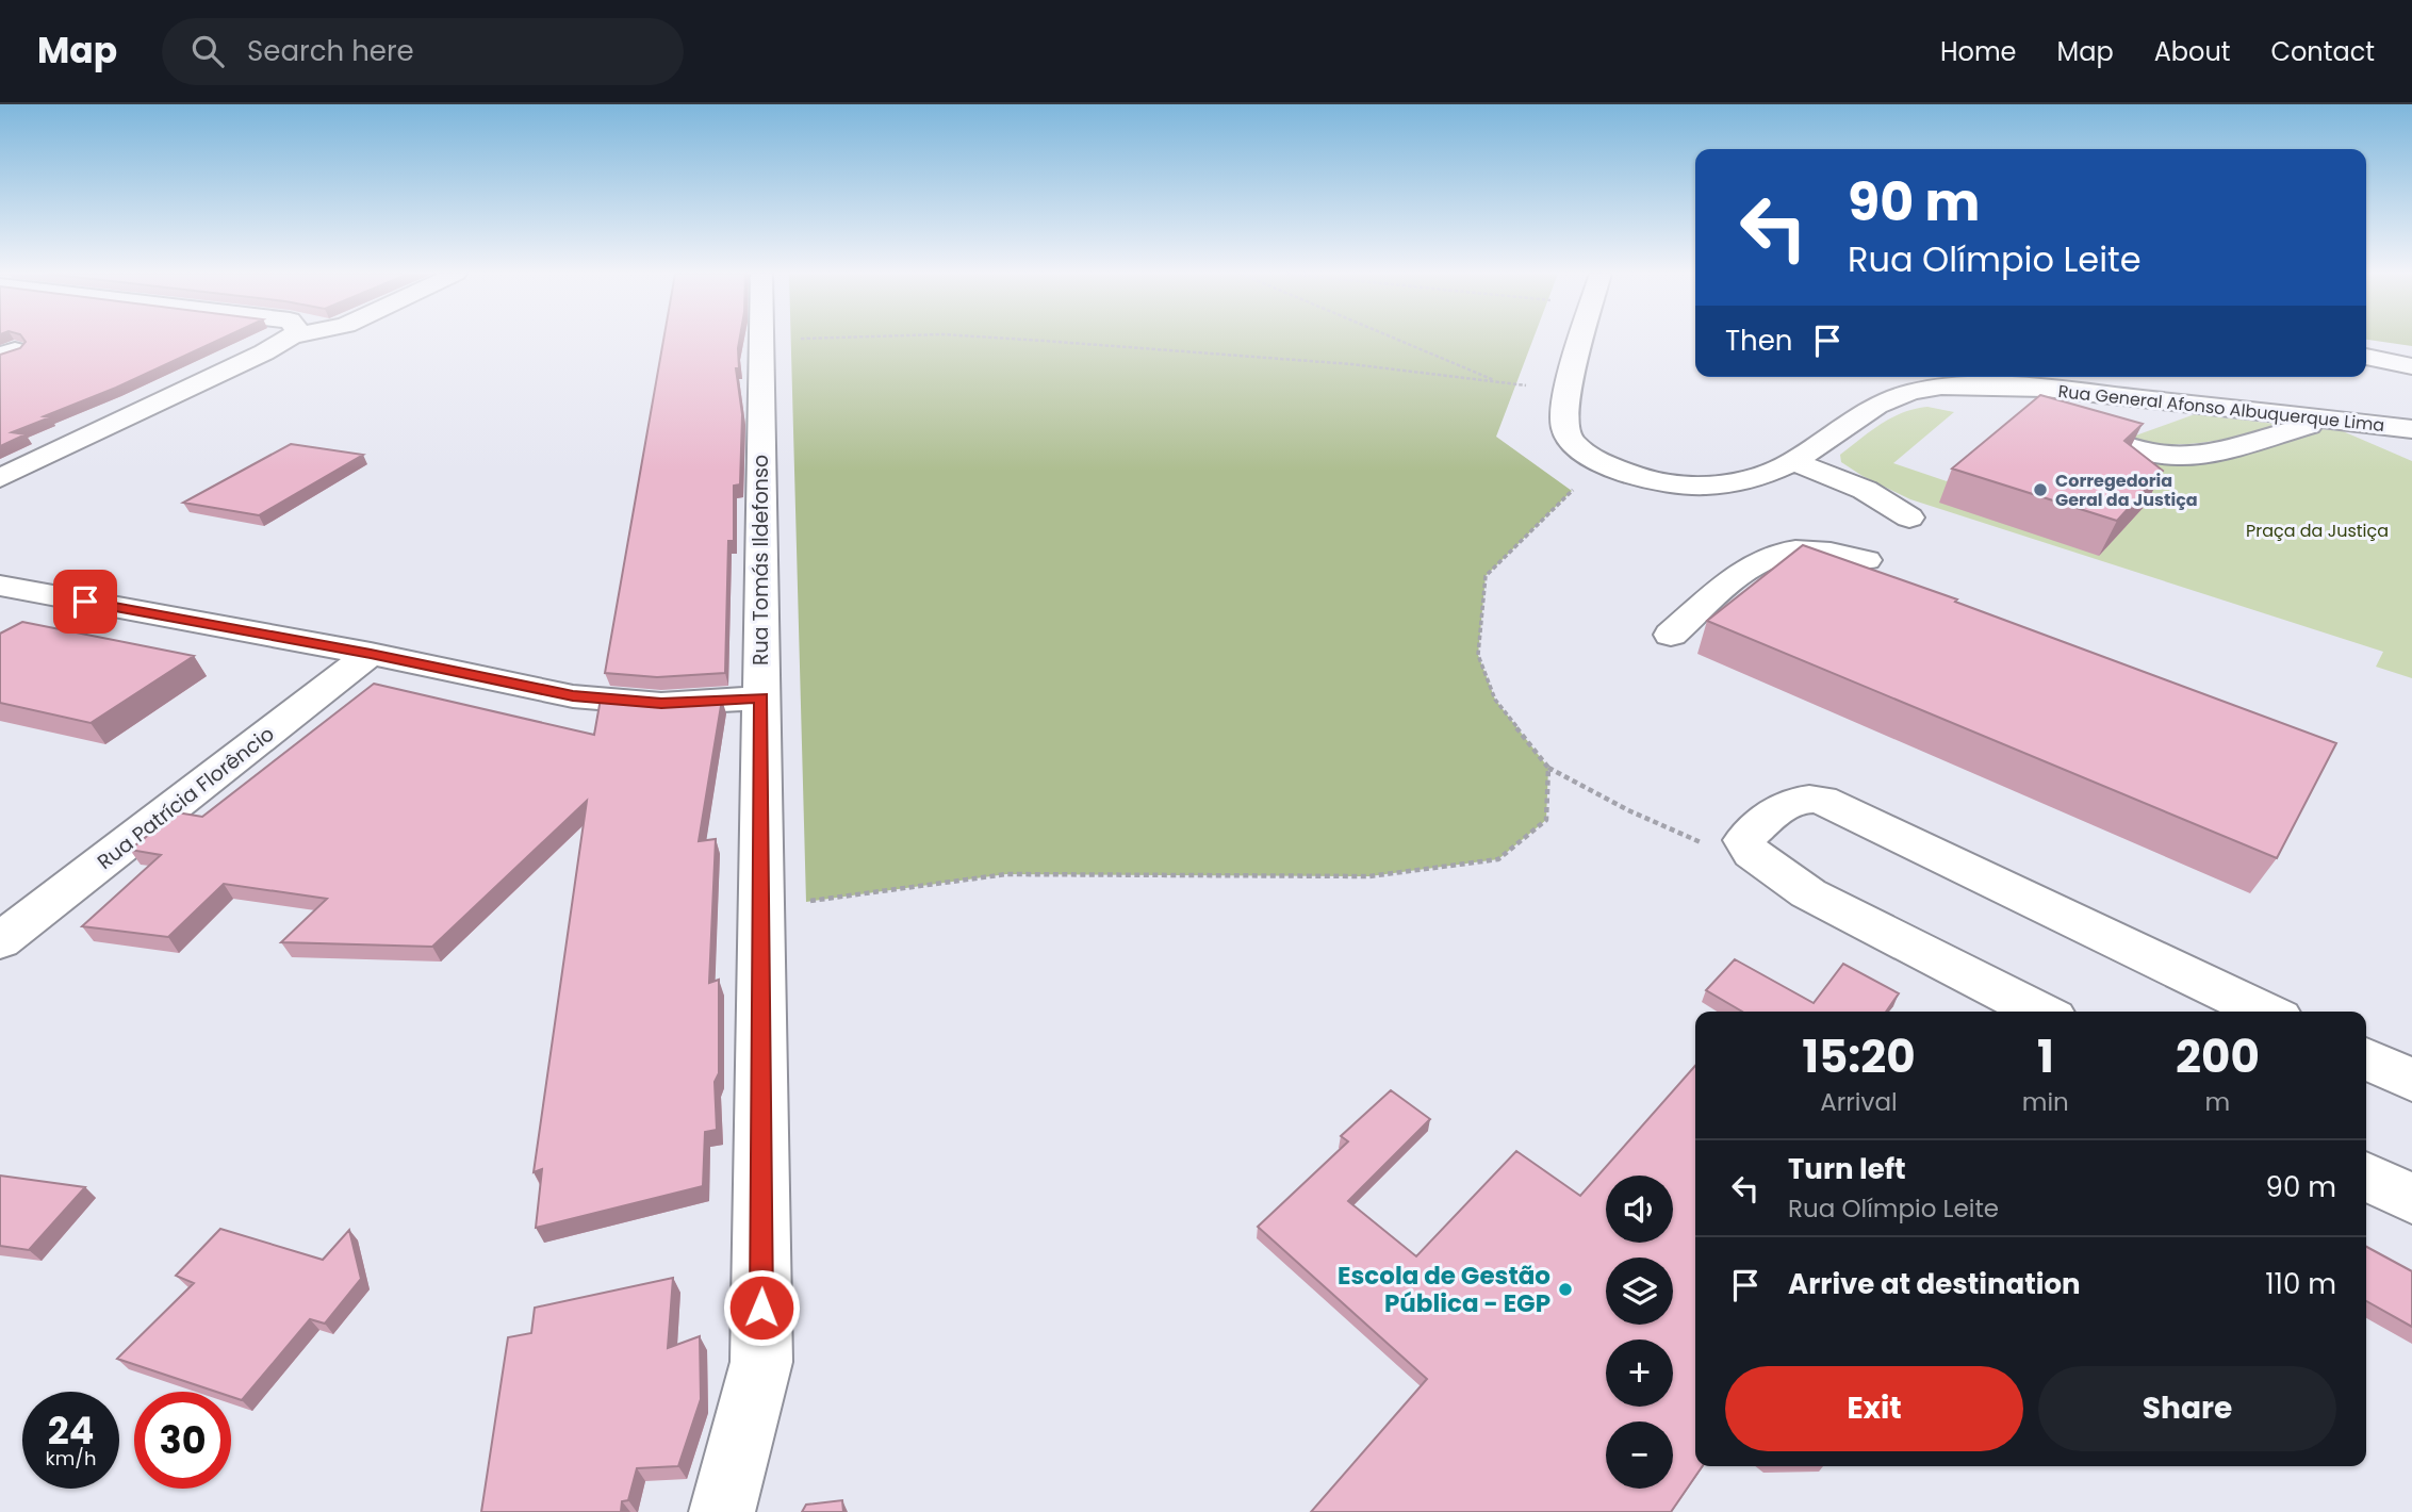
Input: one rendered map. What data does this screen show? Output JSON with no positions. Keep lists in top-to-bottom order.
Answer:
{
  "streets": {
    "street": ["Rua General Afonso Albuquerque Lima", "Rua Tomás Ildefonso", "Rua Patrícia Florêncio"]
  },
  "parks": ["Praça da Justiça"],
  "places": ["Corregedoria Geral da Justiça", "Escola de Gestão Pública - EGP"],
  "page": {
    "header": "Map",
    "search": "Search here",
    "nav": [
      "Home",
      "Map",
      "About",
      "Contact"
    ],
    "turn": ["90 m", "Rua Olímpio Leite"],
    "then": "Then",
    "eta": [
      "15:20",
      "Arrival",
      "1",
      "min",
      "200",
      "m"
    ],
    "list": [
      {
        "name": "Turn left",
        "note": "Rua Olímpio Leite",
        "value": "90 m"
      },
      {
        "name": "Arrive at destination",
        "value": "110 m"
      }
    ],
    "map_buttons": ["+", "−"],
    "buttons": ["Exit", "Share"],
    "speed": "24 km/h",
    "limit": "30"
  }
}
